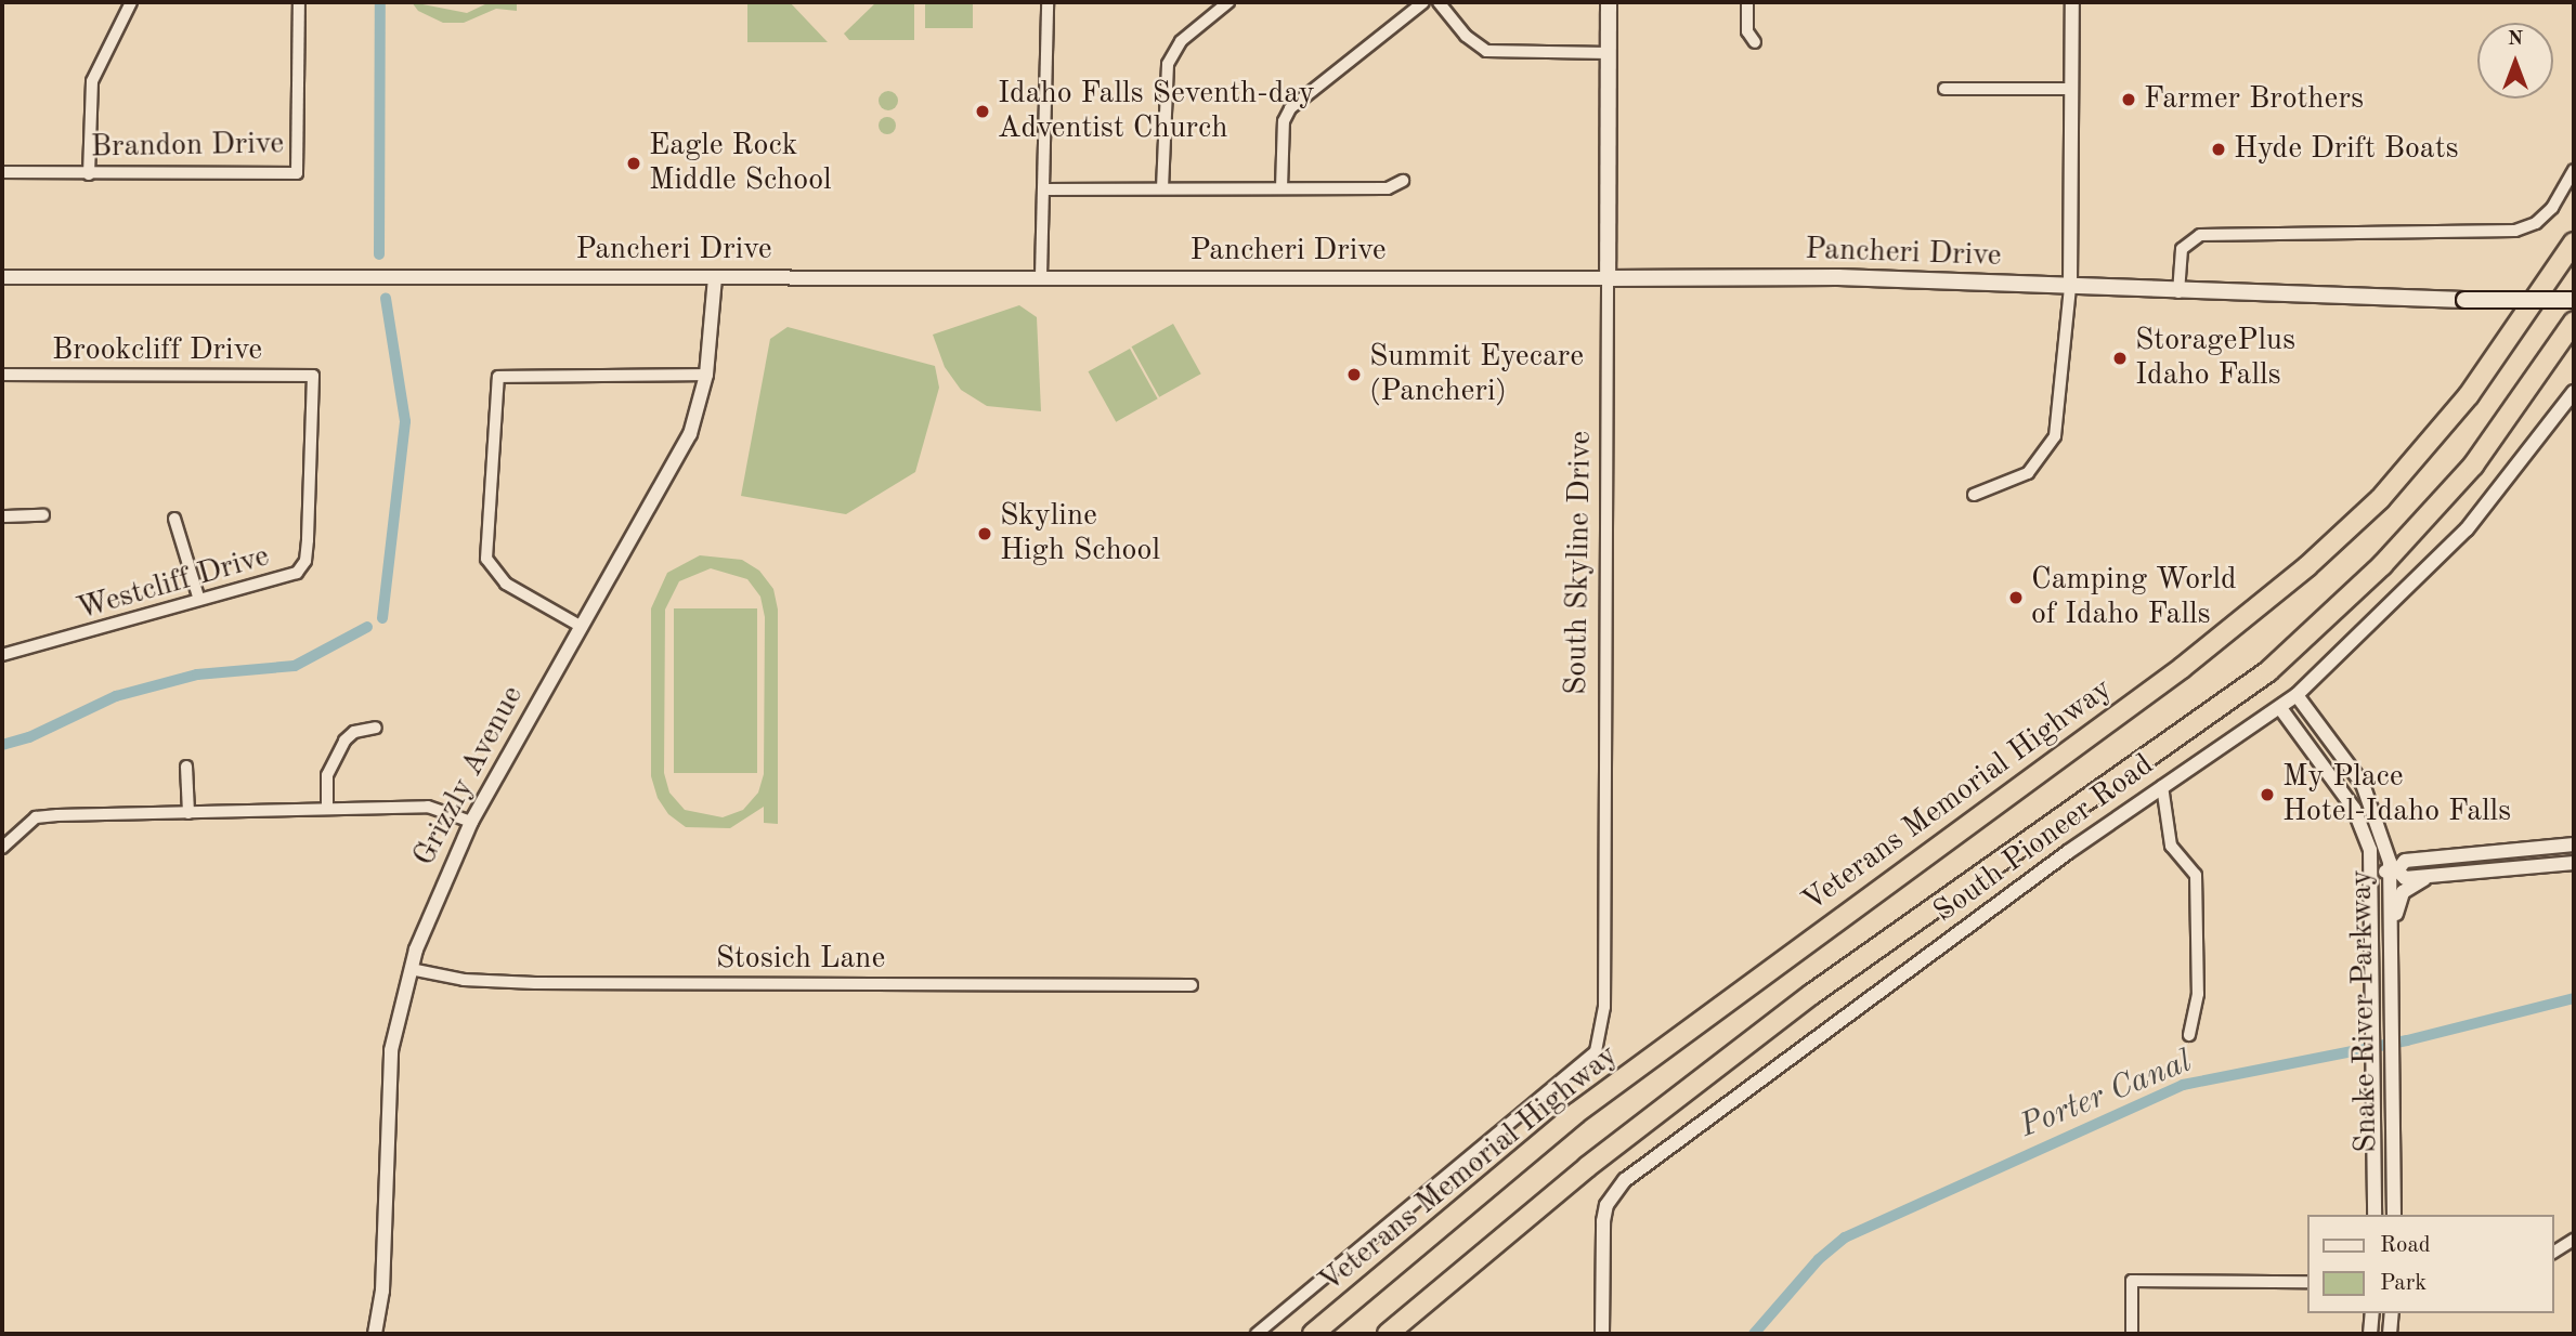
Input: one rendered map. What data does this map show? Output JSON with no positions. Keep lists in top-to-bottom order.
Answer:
{
  "streets": {
    "highway": ["Veterans Memorial Highway"],
    "main road": ["Pancheri Drive", "South Skyline Drive"],
    "street": [
      "Brandon Drive",
      "Brookcliff Drive",
      "Westcliff Drive",
      "Grizzly Avenue",
      "South Pioneer Road",
      "Stosich Lane",
      "Snake River Parkway"
    ]
  },
  "crossings": [
    ["Pancheri Drive", "South Skyline Drive"],
    ["Pancheri Drive", "Grizzly Avenue"],
    ["Brookcliff Drive", "Westcliff Drive"],
    ["Grizzly Avenue", "Stosich Lane"],
    ["South Pioneer Road", "Snake River Parkway"]
  ],
  "water": ["Porter Canal"],
  "places": [
    "Farmer Brothers",
    "Idaho Falls Seventh-day Adventist Church",
    "Hyde Drift Boats",
    "Eagle Rock Middle School",
    "StoragePlus Idaho Falls",
    "Summit Eyecare (Pancheri)",
    "Skyline High School",
    "Camping World of Idaho Falls",
    "My Place Hotel-Idaho Falls"
  ],
  "legend": ["Road", "Park"],
  "north": "top"
}
